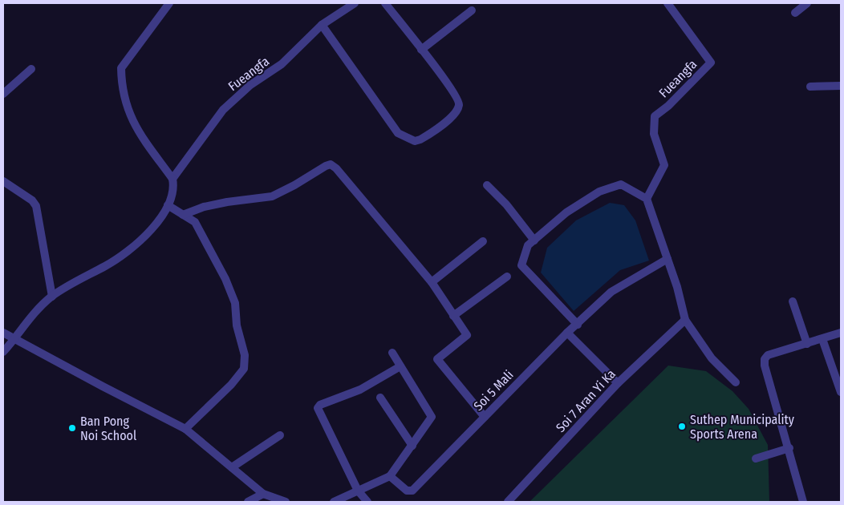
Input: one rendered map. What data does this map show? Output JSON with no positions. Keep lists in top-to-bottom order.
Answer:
{
  "streets": {
    "street": ["Fueangfa", "Soi 5 Mali", "Soi 7 Aran Yi Ka"]
  },
  "places": ["Suthep Municipality Sports Arena", "Ban Pong Noi School"]
}
